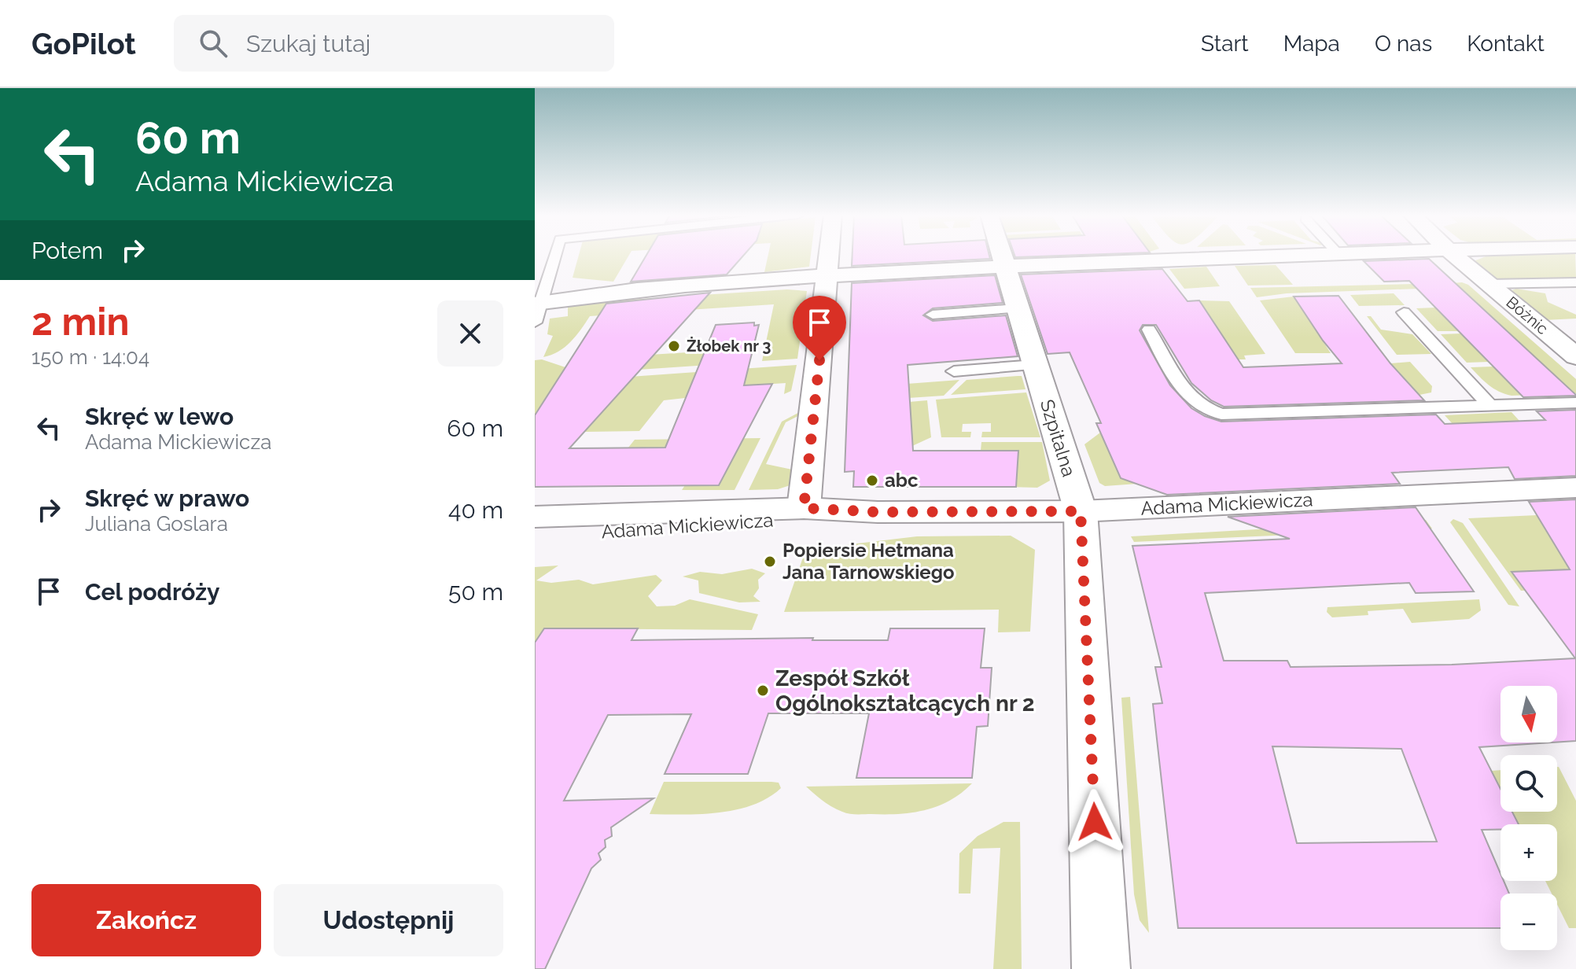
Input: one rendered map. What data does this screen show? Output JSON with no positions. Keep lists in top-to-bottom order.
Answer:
{
  "streets": {
    "street": ["Bóżnic", "Szpitalna", "Adama Mickiewicza"]
  },
  "crossings": [
    ["Szpitalna", "Adama Mickiewicza"]
  ],
  "places": [
    "Żłobek nr 3",
    "abc",
    "Popiersie Hetmana Jana Tarnowskiego",
    "Zespół Szkół Ogólnokształcących nr 2"
  ],
  "north": "bottom",
  "page": {
    "header": "GoPilot",
    "search": "Szukaj tutaj",
    "nav": [
      "Start",
      "Mapa",
      "O nas",
      "Kontakt"
    ],
    "turn": ["60 m", "Adama Mickiewicza"],
    "then": "Potem",
    "heading": ["2 min", "150 m · 14:04"],
    "list": [
      {
        "name": "Skręć w lewo",
        "note": "Adama Mickiewicza",
        "value": "60 m"
      },
      {
        "name": "Skręć w prawo",
        "note": "Juliana Goslara",
        "value": "40 m"
      },
      {
        "name": "Cel podróży",
        "value": "50 m"
      }
    ],
    "map_buttons": ["+", "−"],
    "buttons": ["Zakończ", "Udostępnij"]
  }
}
